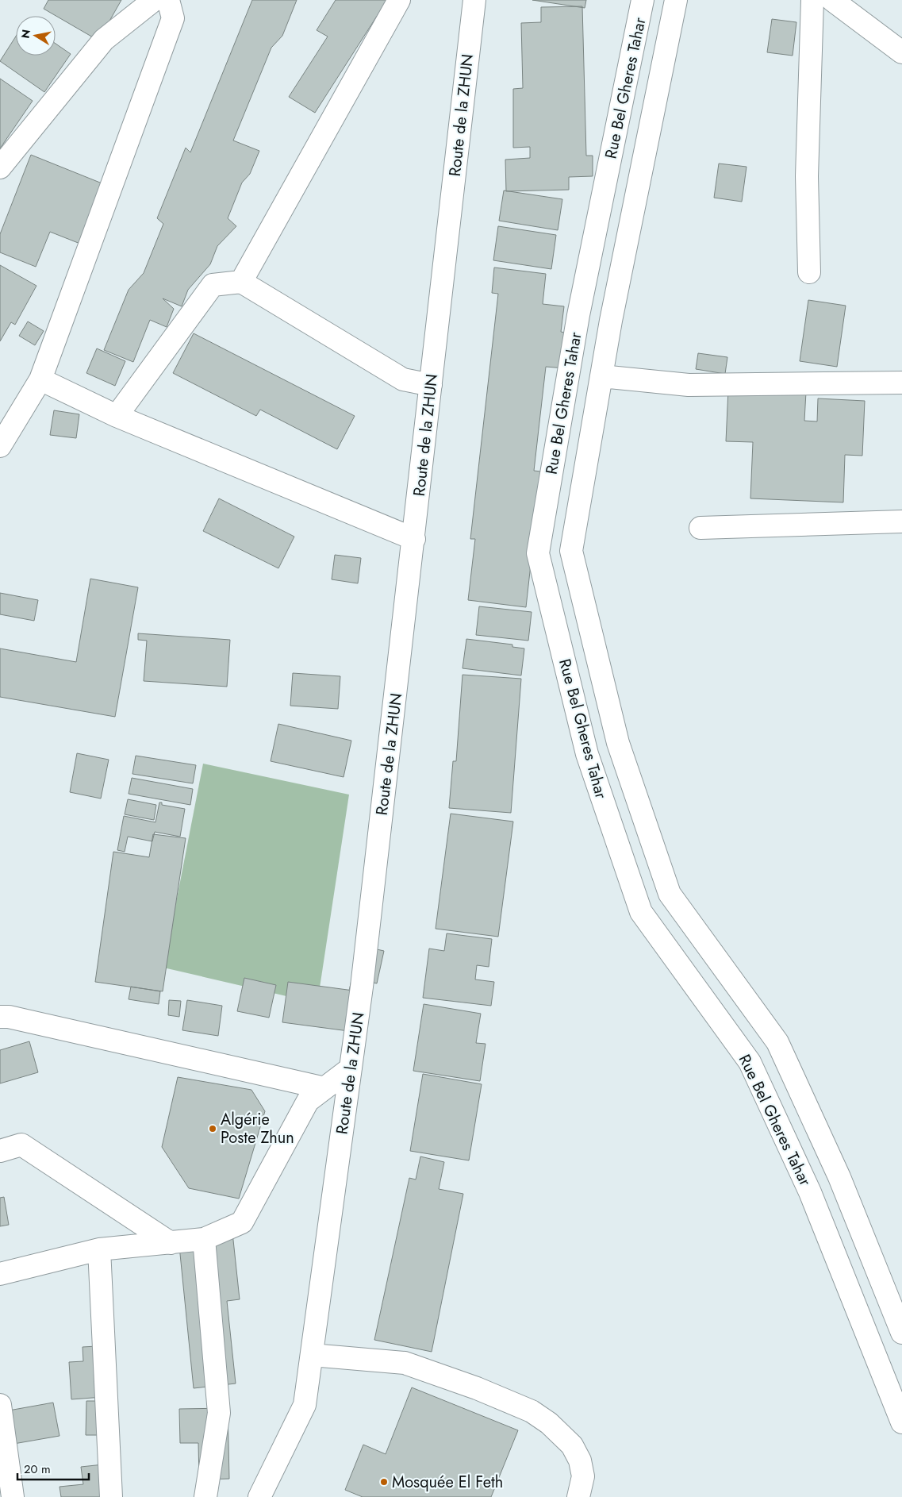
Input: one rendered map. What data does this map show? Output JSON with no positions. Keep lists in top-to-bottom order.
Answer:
{
  "streets": {
    "street": ["Rue Bel Gheres Tahar", "Route de la ZHUN"]
  },
  "places": ["Algérie Poste Zhun", "Mosquée El Feth"],
  "scale_bar": "20 m",
  "north": "left"
}
